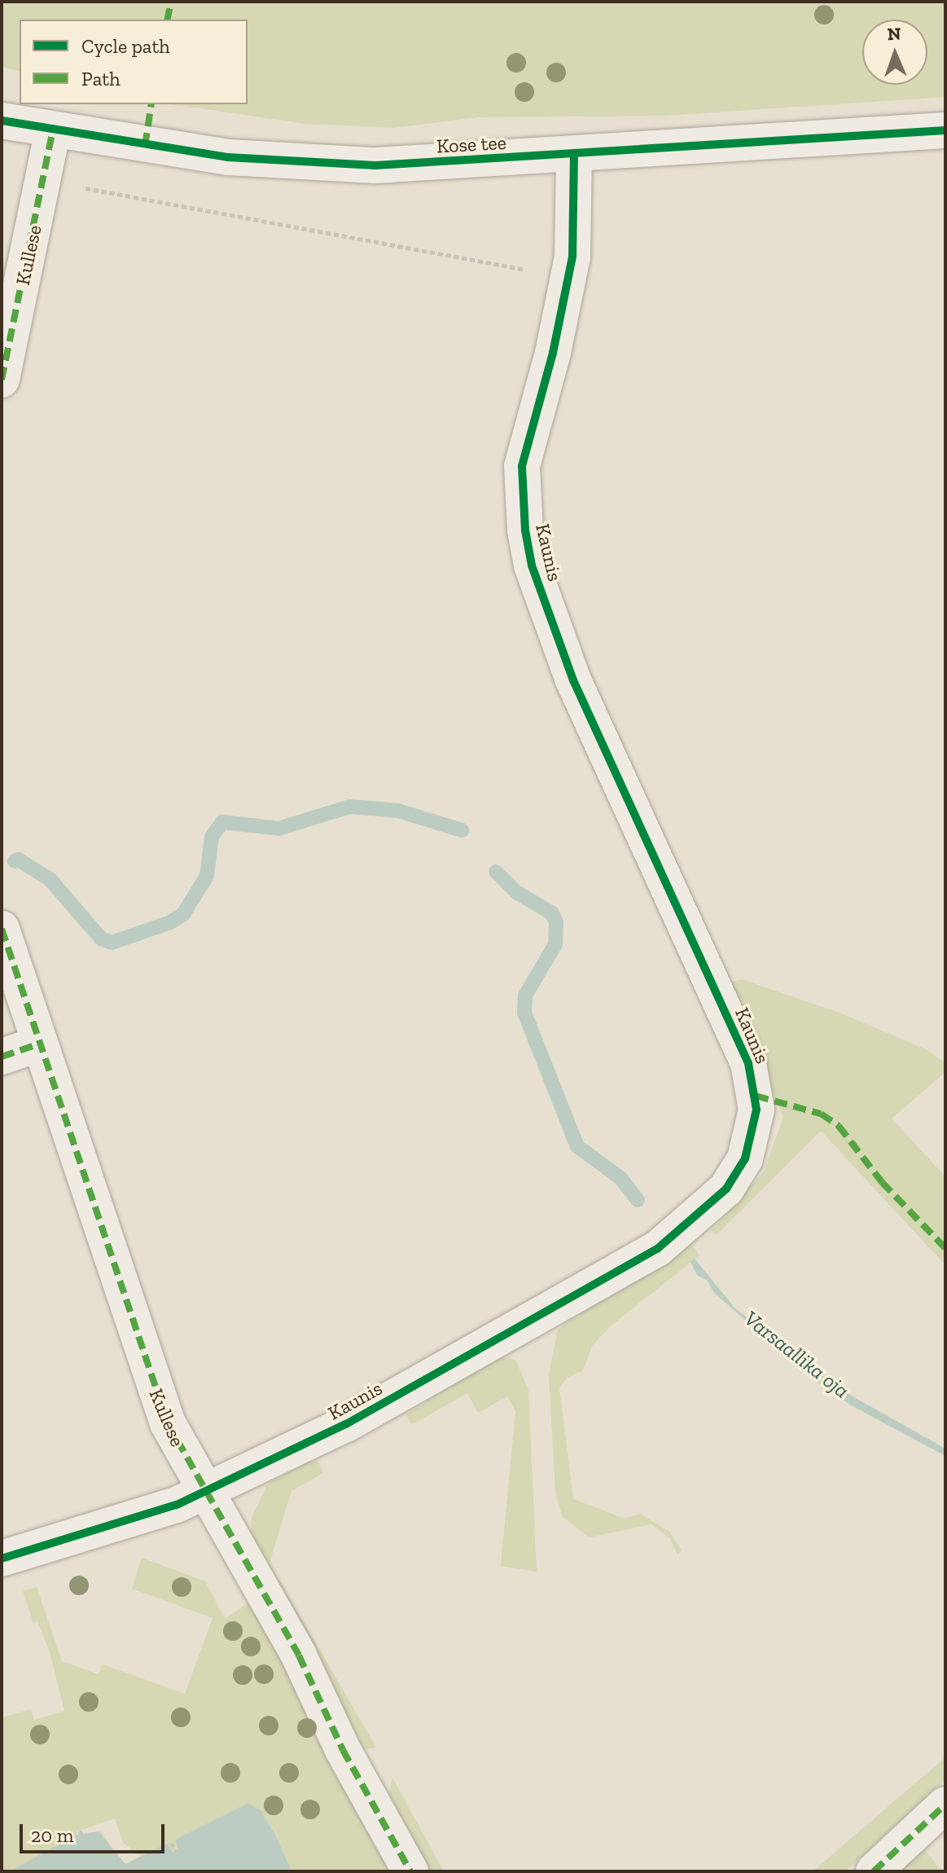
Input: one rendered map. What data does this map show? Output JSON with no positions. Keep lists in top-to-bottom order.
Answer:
{
  "streets": {
    "street": ["Kose tee", "Kullese", "Kaunis"]
  },
  "crossings": [
    ["Kose tee", "Kullese"],
    ["Kose tee", "Kaunis"],
    ["Kullese", "Kaunis"]
  ],
  "water": ["Varsaallika oja"],
  "legend": ["Cycle path", "Path"],
  "scale_bar": "20 m",
  "north": "top"
}
